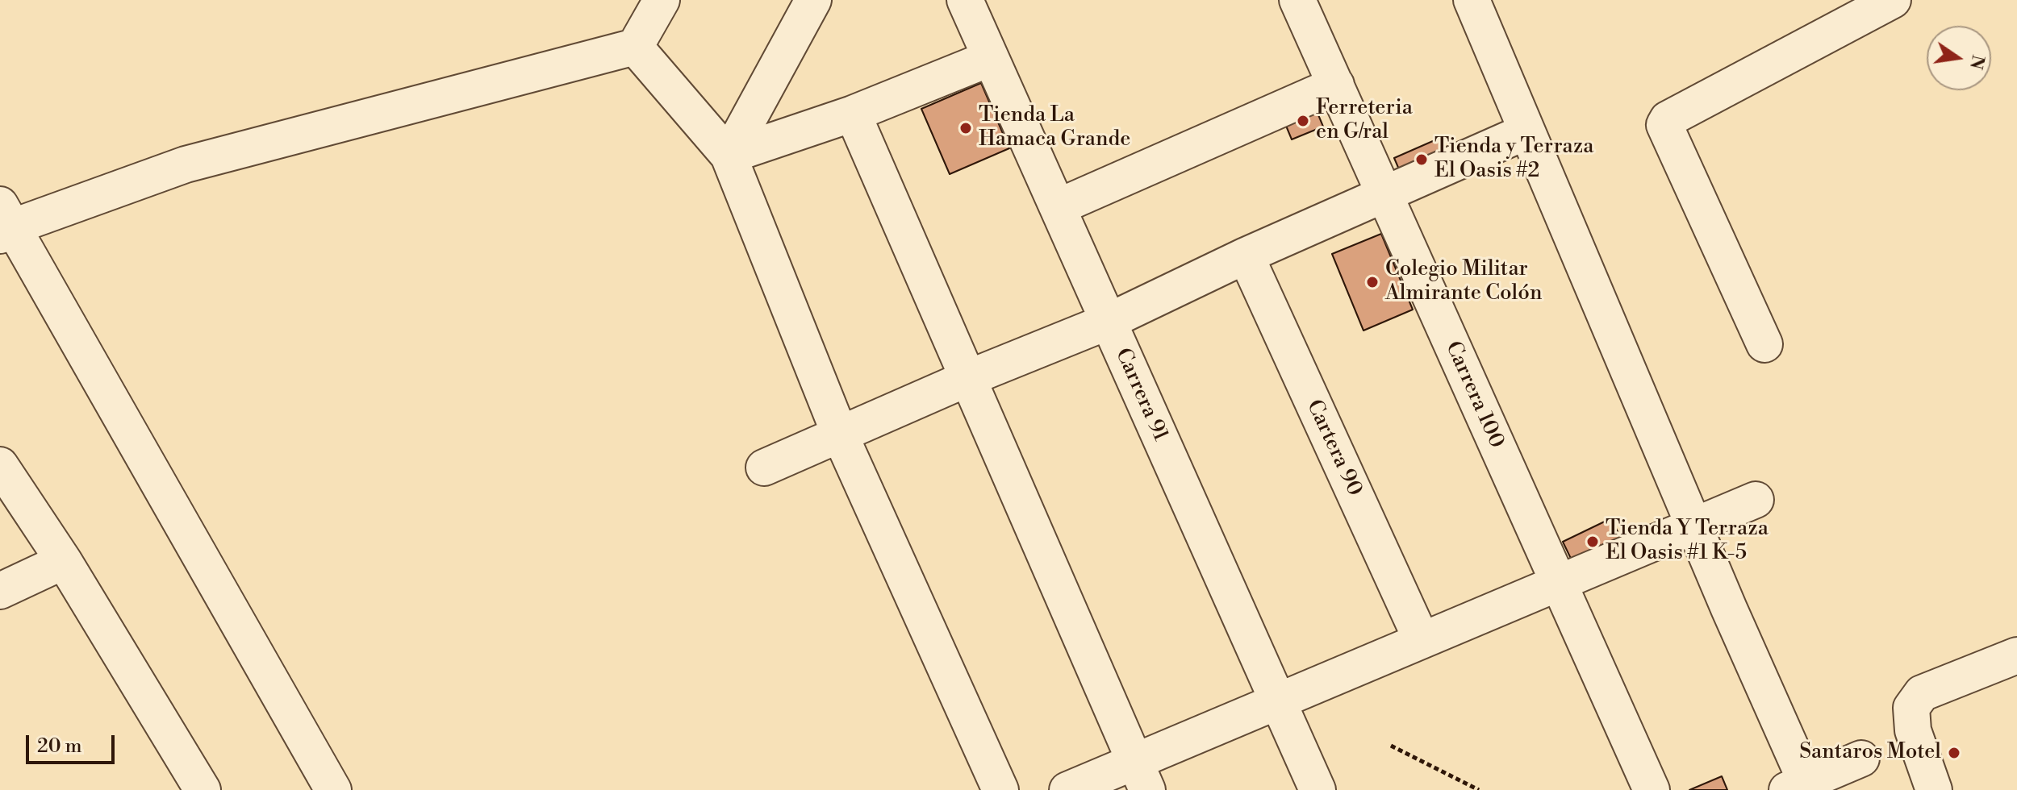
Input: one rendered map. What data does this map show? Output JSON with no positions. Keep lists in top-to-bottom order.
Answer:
{
  "streets": {
    "street": ["Carrera 91", "Carrera 100", "Cartera 90"]
  },
  "places": [
    "Ferreteria en G/ral",
    "Tienda La Hamaca Grande",
    "Tienda y Terraza El Oasis #2",
    "Colegio Militar Almirante Colón",
    "Tienda Y Terraza El Oasis #1 K-5",
    "Santaros Motel"
  ],
  "scale_bar": "20 m",
  "north": "right"
}
